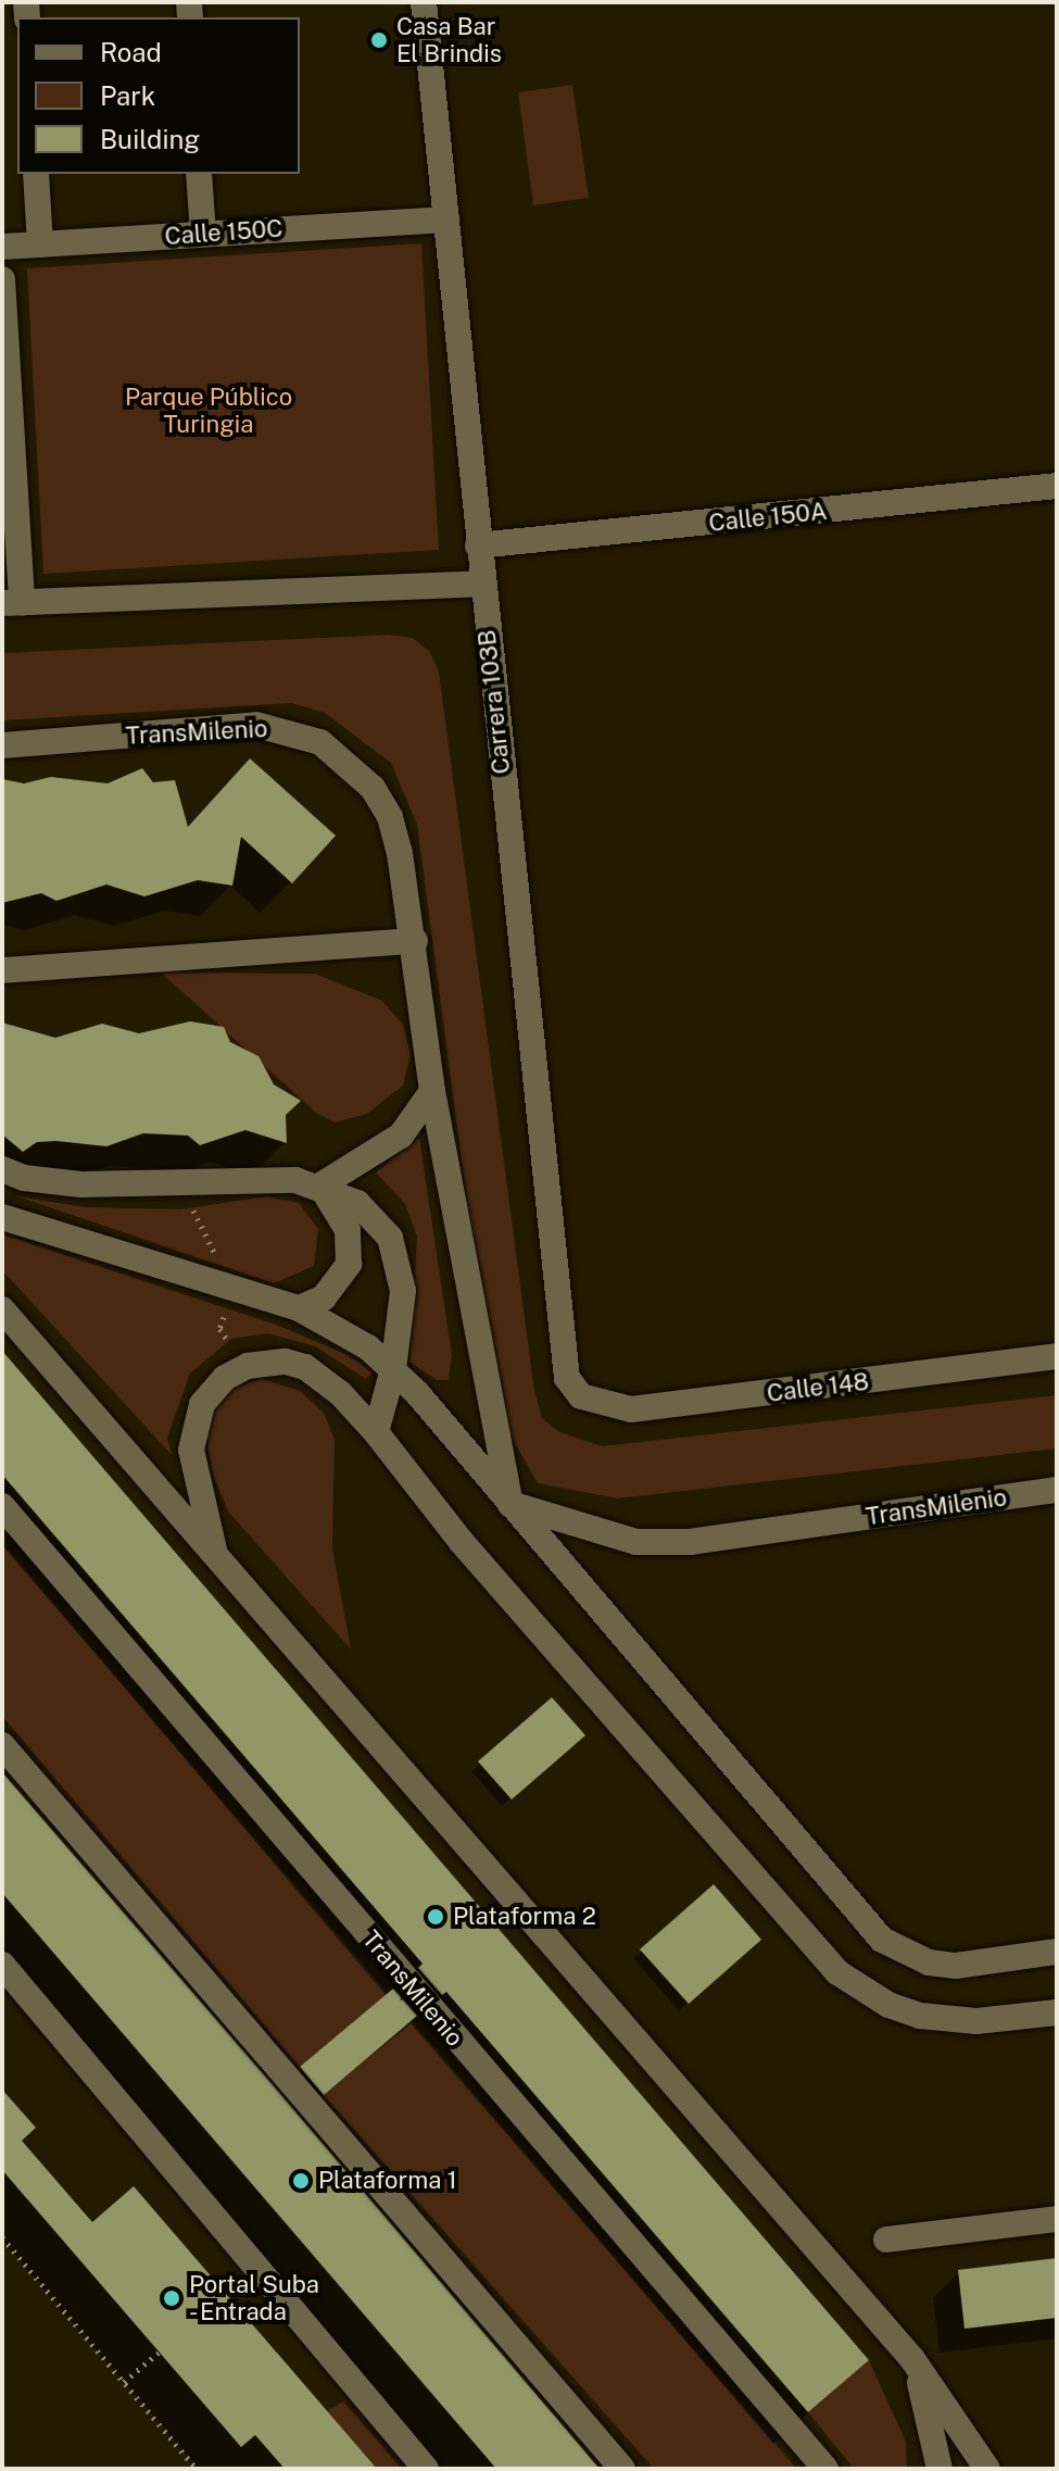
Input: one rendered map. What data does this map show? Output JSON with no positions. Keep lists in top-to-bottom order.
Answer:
{
  "streets": {
    "street": [
      "Calle 150C",
      "Calle 150A",
      "Carrera 103B",
      "TransMilenio",
      "Calle 148"
    ]
  },
  "crossings": [
    ["Calle 150C", "Carrera 103B"],
    ["Calle 150A", "Carrera 103B"],
    ["Carrera 103B", "Calle 148"]
  ],
  "parks": ["Parque Público Turingia"],
  "places": [
    "Casa Bar El Brindis",
    "Plataforma 2",
    "Plataforma 1",
    "Portal Suba - Entrada"
  ],
  "legend": ["Road", "Park", "Building"]
}
